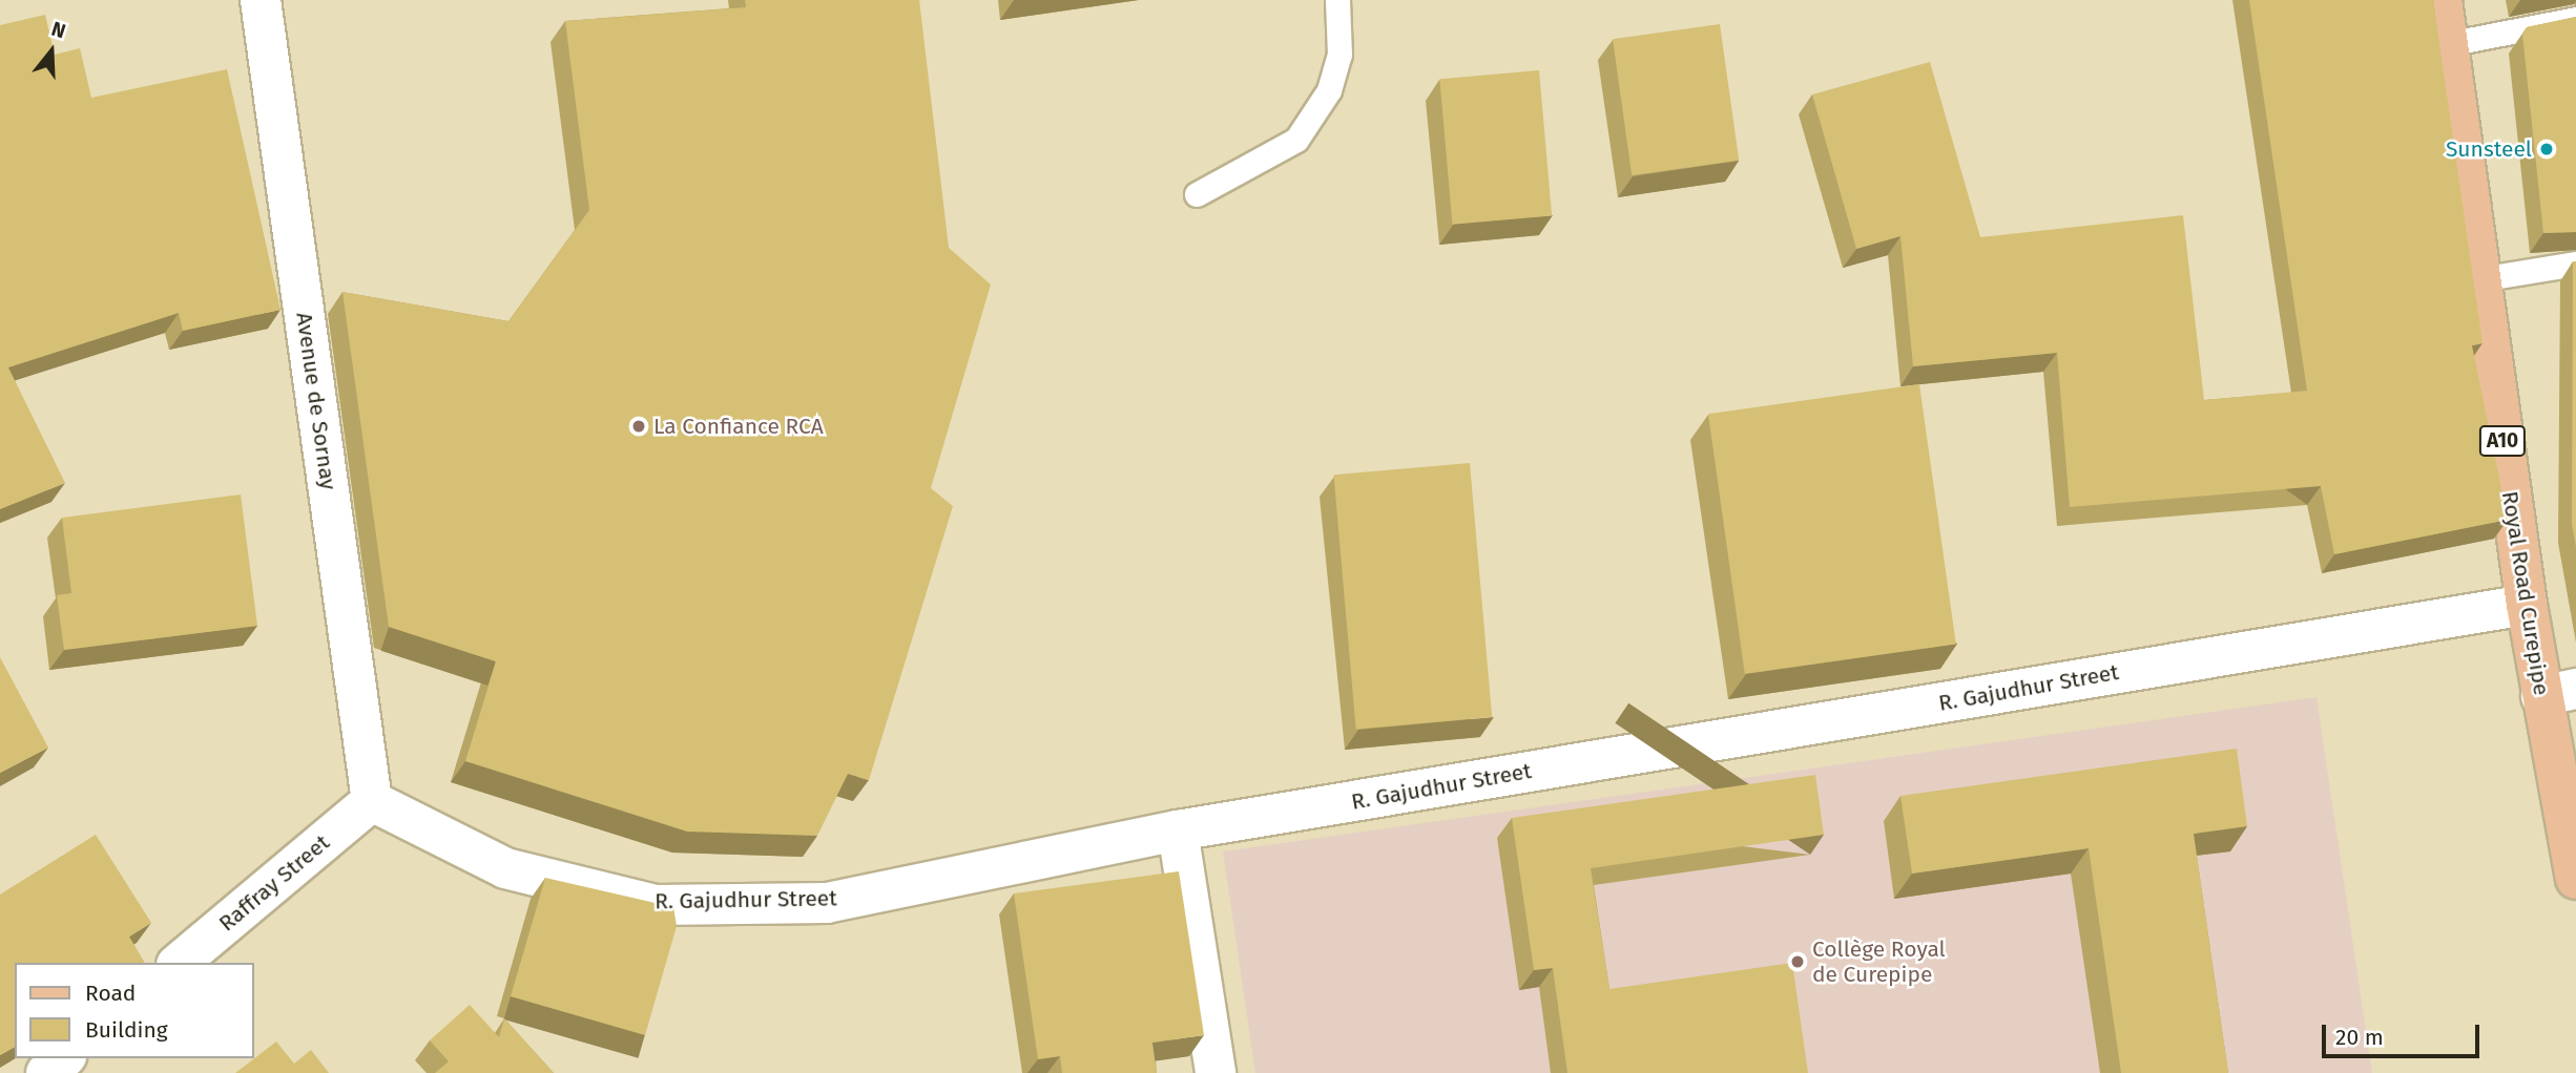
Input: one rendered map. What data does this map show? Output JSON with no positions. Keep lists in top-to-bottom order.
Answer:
{
  "streets": {
    "main road": ["A10", "Royal Road Curepipe"],
    "street": ["Avenue de Sornay", "R. Gajudhur Street", "Raffray Street"]
  },
  "crossings": [
    ["Avenue de Sornay", "R. Gajudhur Street"],
    ["Avenue de Sornay", "Raffray Street"],
    ["Royal Road Curepipe", "R. Gajudhur Street"],
    ["R. Gajudhur Street", "Raffray Street"]
  ],
  "places": ["Sunsteel", "La Confiance RCA", "Collège Royal de Curepipe"],
  "legend": ["Road", "Building"],
  "scale_bar": "20 m",
  "north": "top"
}
